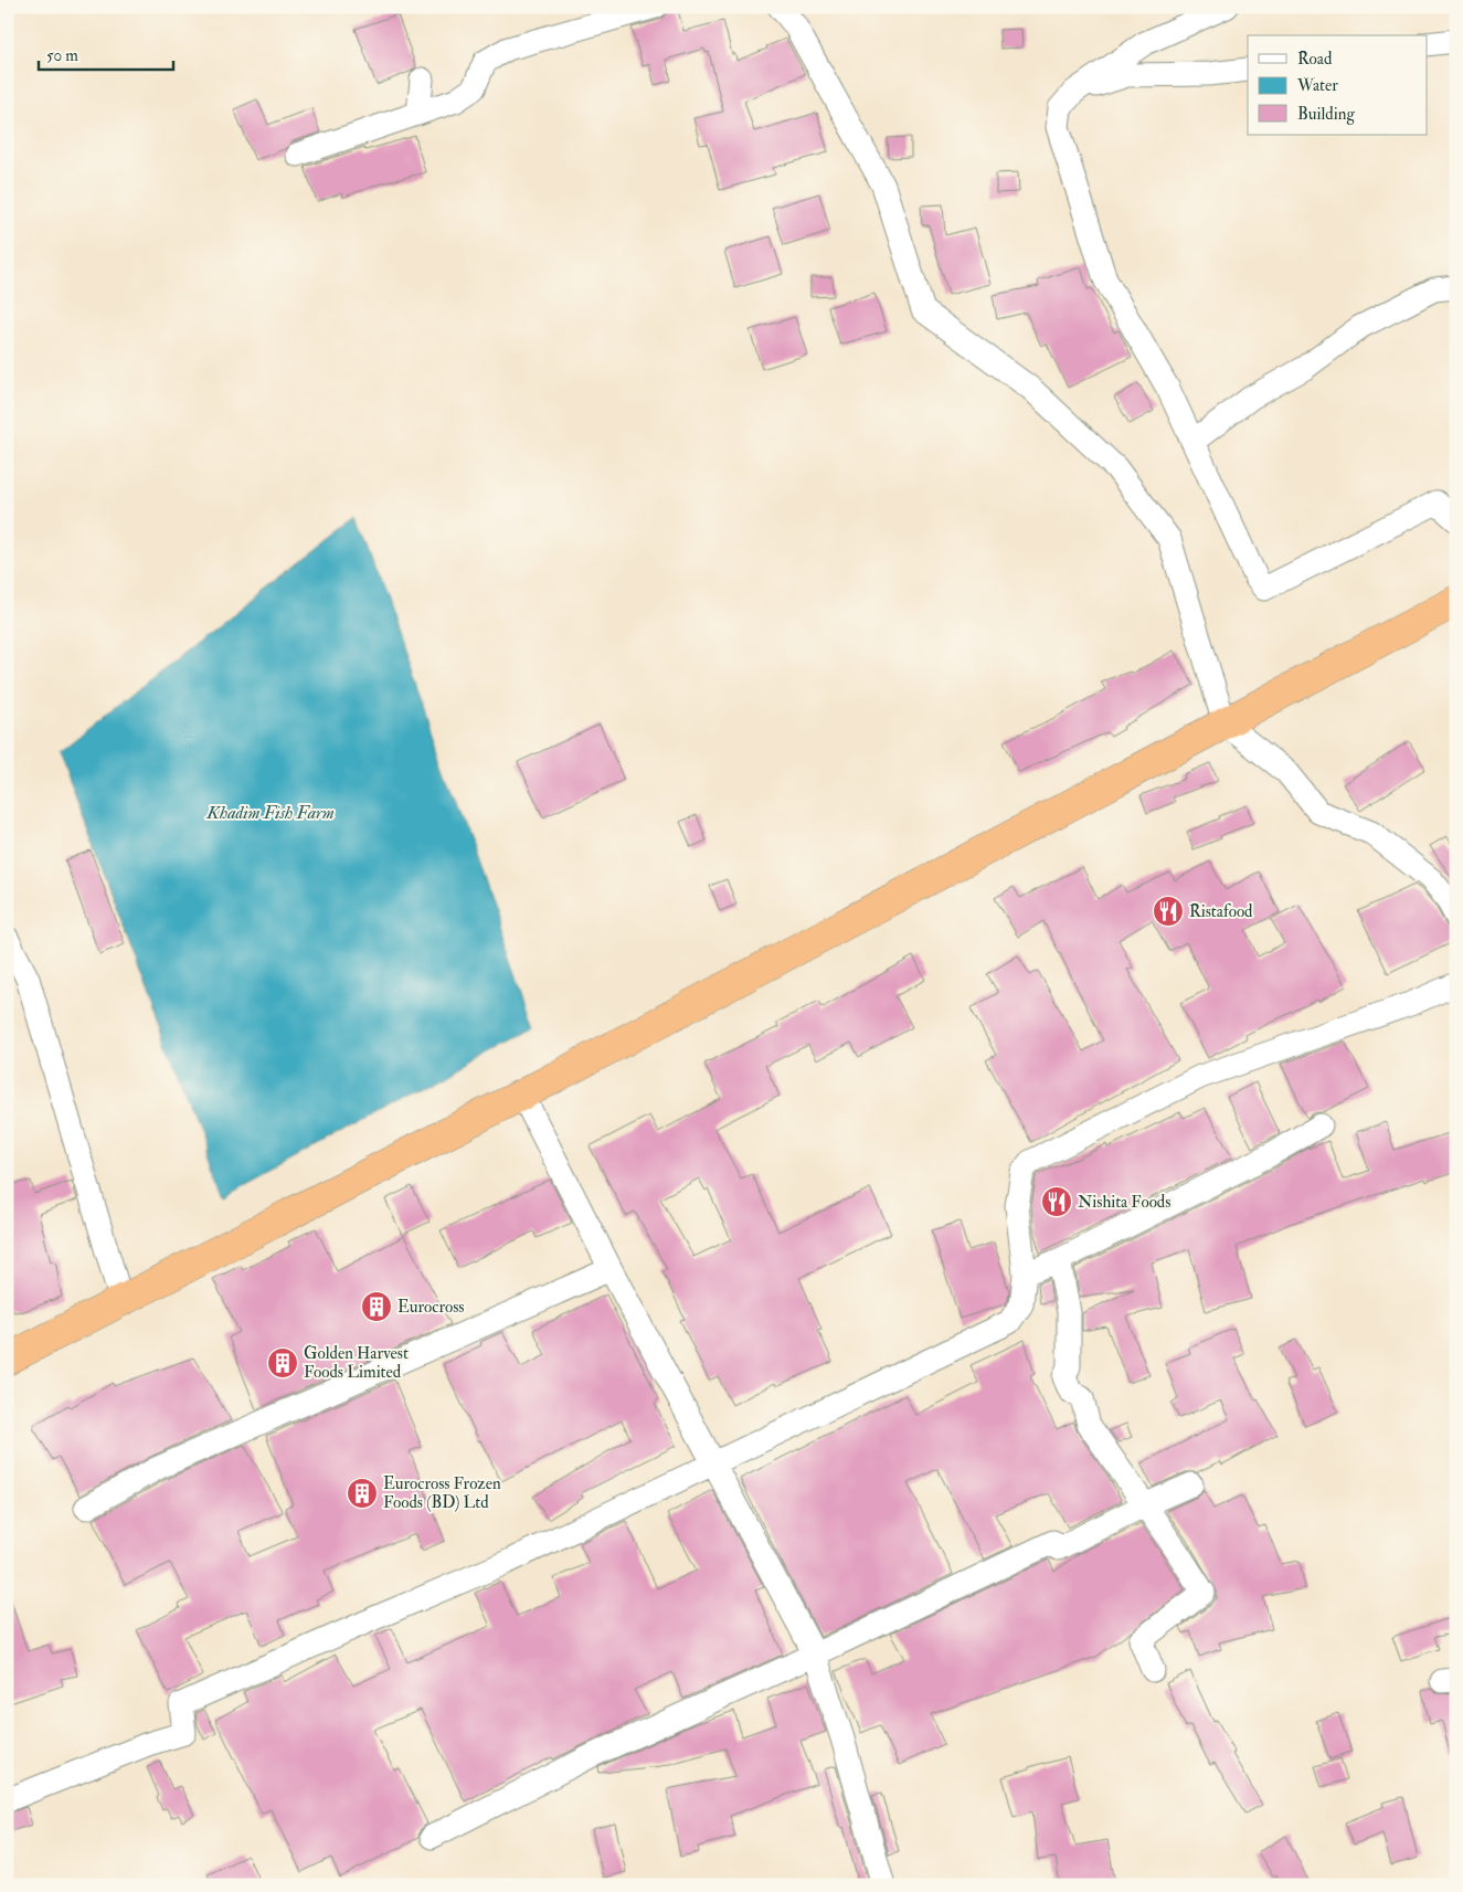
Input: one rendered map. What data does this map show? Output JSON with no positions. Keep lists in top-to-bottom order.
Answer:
{
  "water": ["Khadim Fish Farm"],
  "places": {
    "restaurant": ["Ristafood", "Nishita Foods"],
    "building": ["Eurocross", "Golden Harvest Foods Limited", "Eurocross Frozen Foods (BD) Ltd"]
  },
  "legend": ["Road", "Water", "Building"],
  "scale_bar": "50 m"
}
